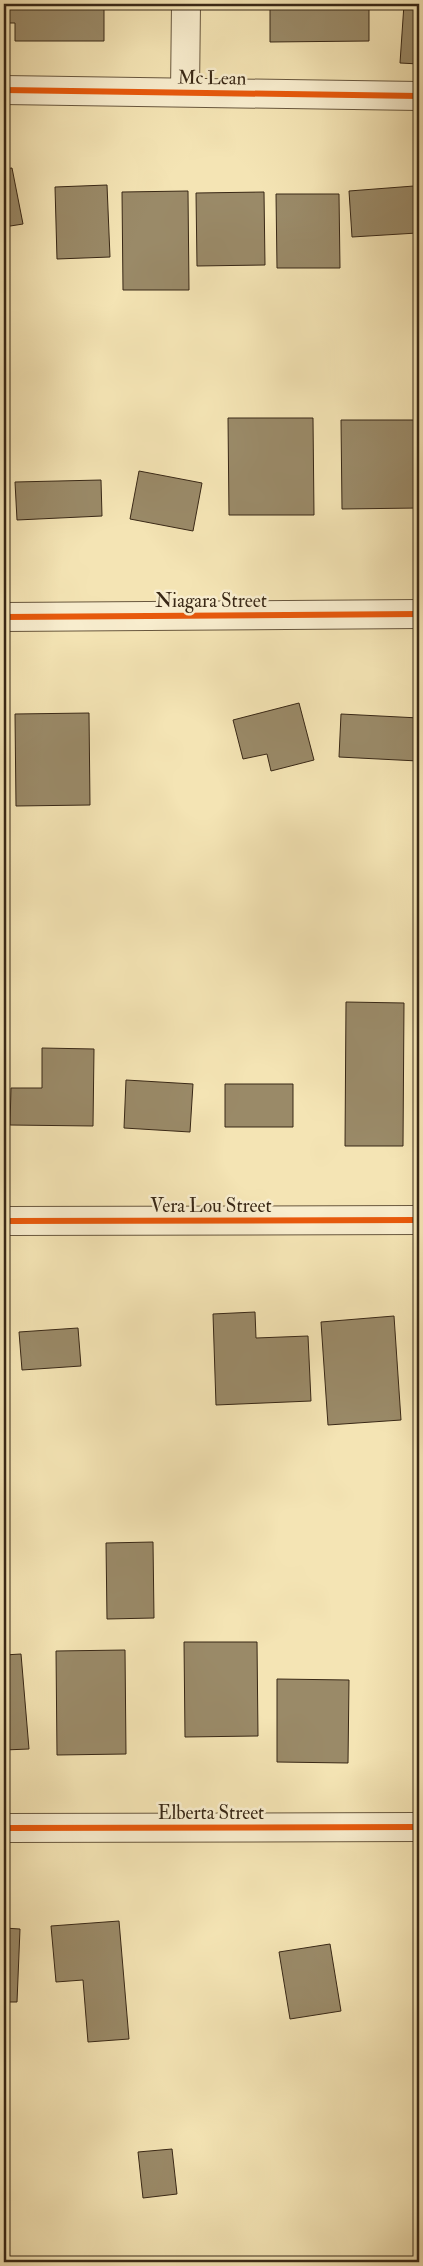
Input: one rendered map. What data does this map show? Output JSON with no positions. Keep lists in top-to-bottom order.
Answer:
{
  "streets": {
    "street": [
      "Mc Lean",
      "Niagara Street",
      "Vera Lou Street",
      "Elberta Street"
    ]
  }
}
